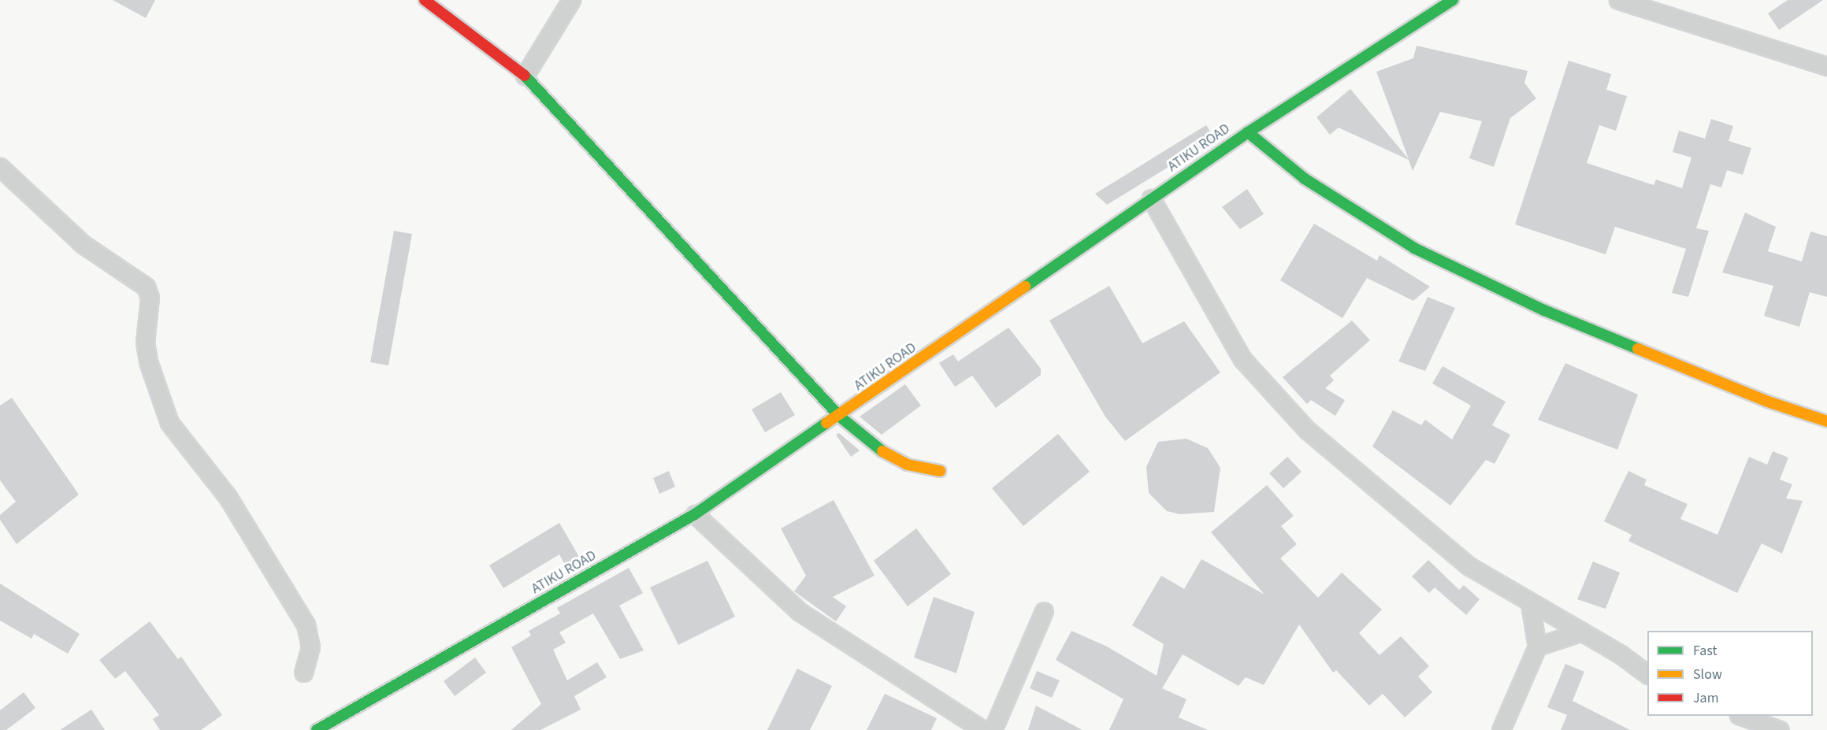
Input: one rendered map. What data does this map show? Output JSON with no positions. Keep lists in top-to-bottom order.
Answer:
{
  "streets": {
    "street": ["ATIKU ROAD"]
  },
  "legend": ["Fast", "Slow", "Jam"]
}
